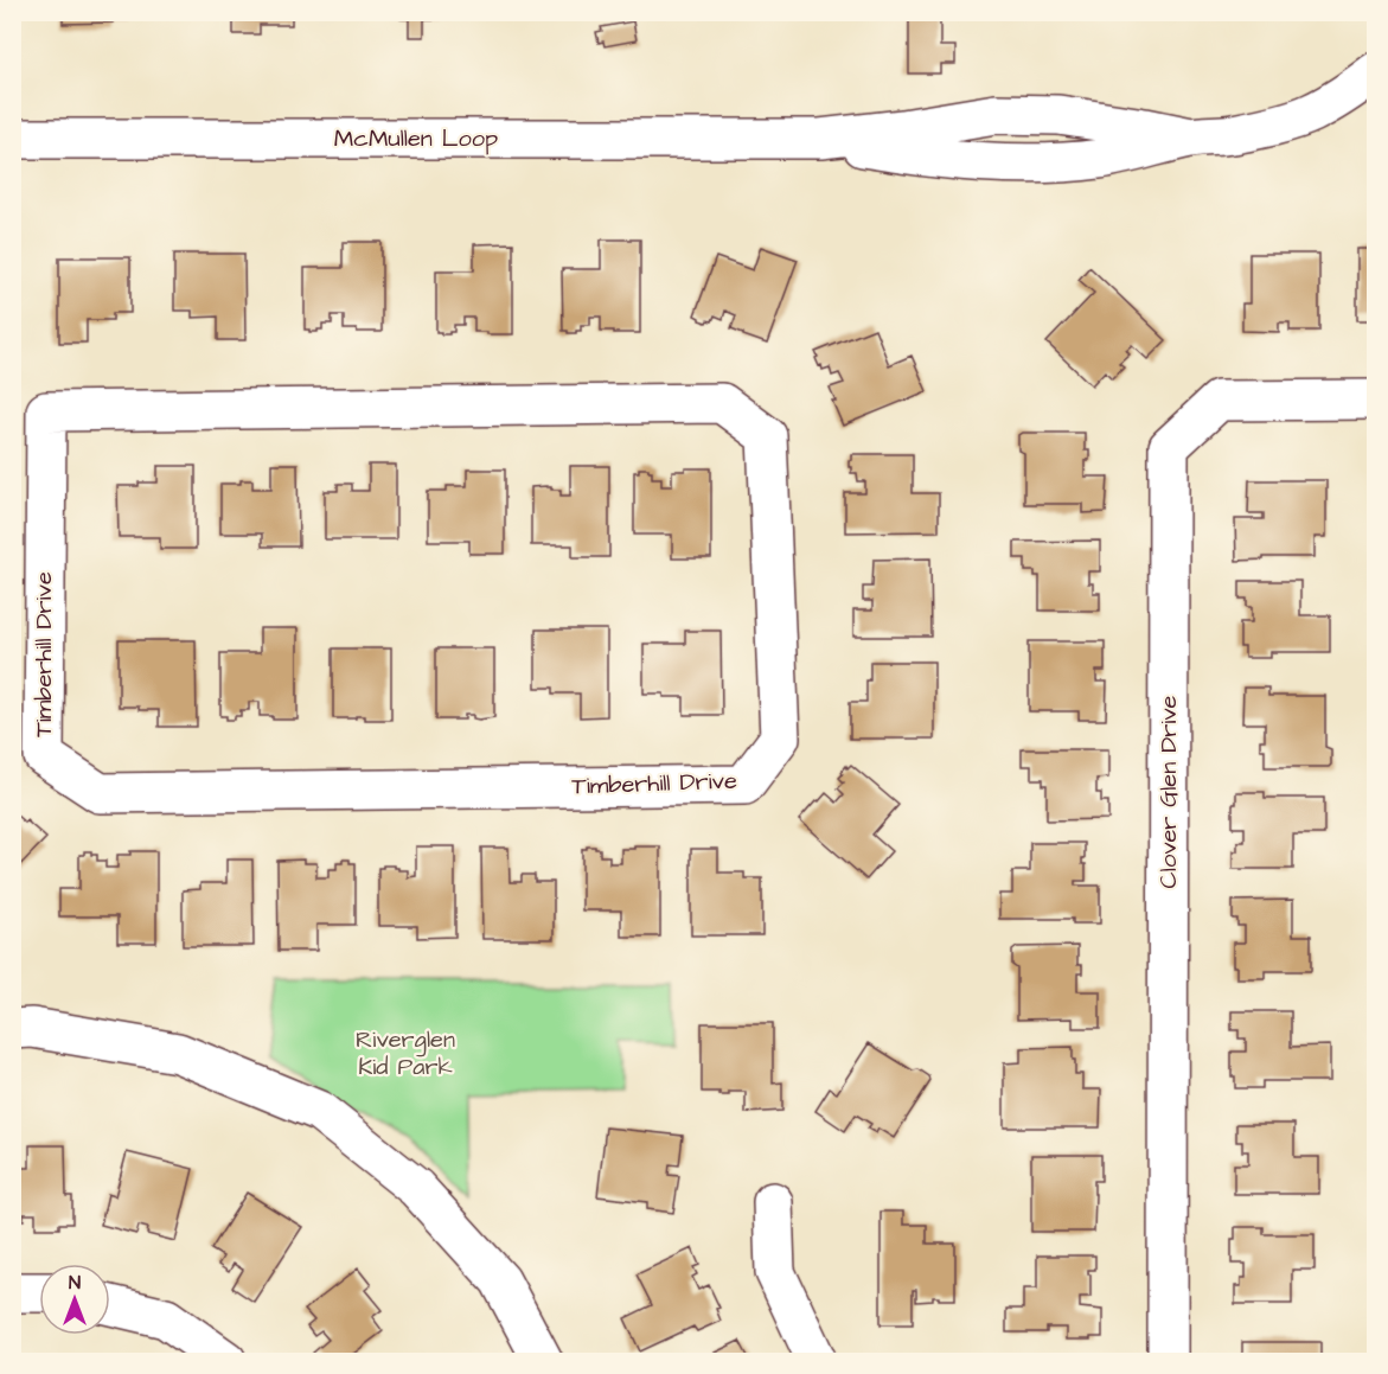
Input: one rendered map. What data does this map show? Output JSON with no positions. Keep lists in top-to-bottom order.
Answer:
{
  "streets": {
    "street": ["McMullen Loop", "Timberhill Drive", "Clover Glen Drive"]
  },
  "parks": ["Riverglen Kid Park"],
  "north": "top"
}
